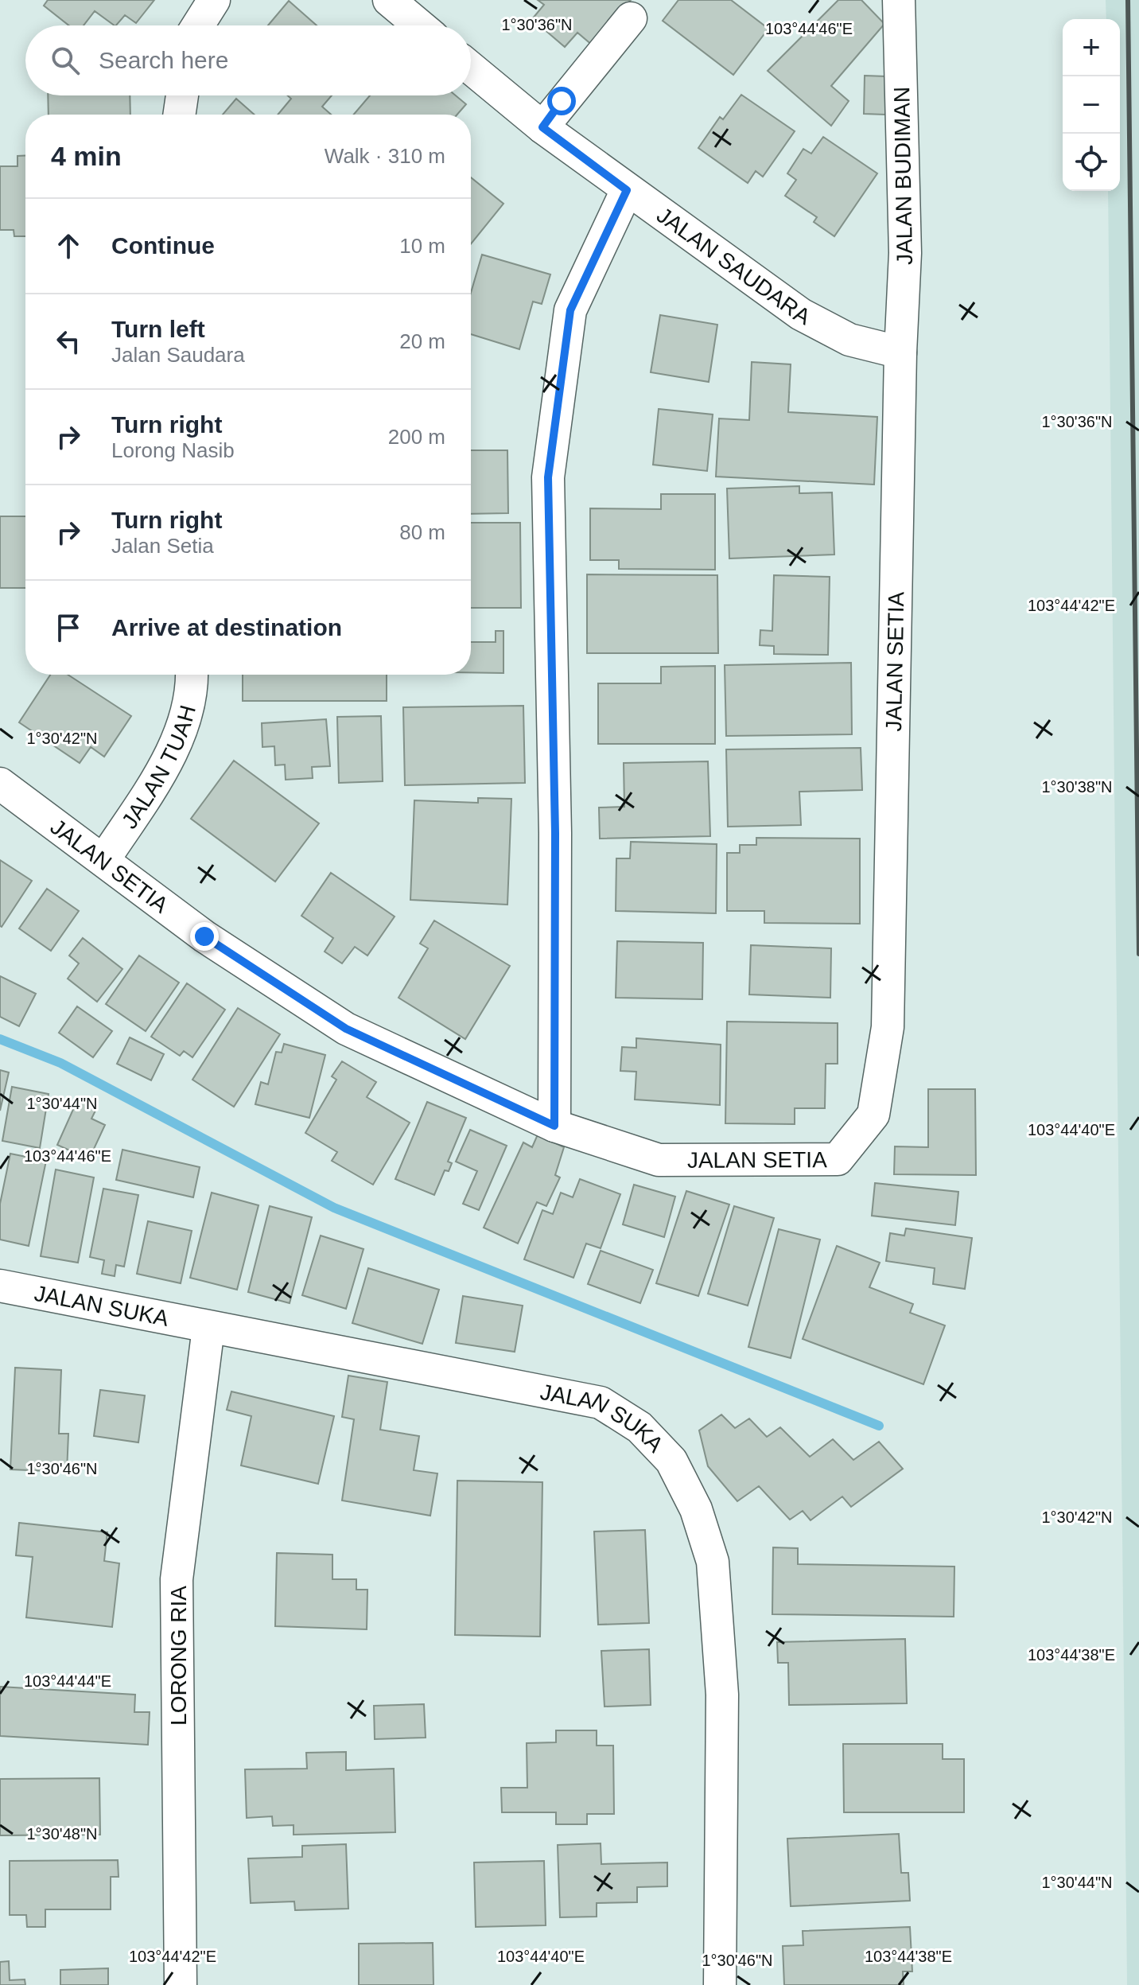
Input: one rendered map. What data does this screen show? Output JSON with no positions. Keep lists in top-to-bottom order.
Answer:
{
  "streets": {
    "street": [
      "JALAN BUDIMAN",
      "JALAN SAUDARA",
      "JALAN SETIA",
      "JALAN TUAH",
      "JALAN SUKA",
      "LORONG RIA"
    ]
  },
  "crossings": [
    ["JALAN BUDIMAN", "JALAN SAUDARA"],
    ["JALAN BUDIMAN", "JALAN SETIA"],
    ["JALAN SAUDARA", "JALAN SETIA"],
    ["JALAN SETIA", "JALAN TUAH"],
    ["JALAN SUKA", "LORONG RIA"]
  ],
  "page": {
    "map_buttons": ["+", "−"],
    "search": "Search here",
    "heading": ["4 min", "Walk · 310 m"],
    "list": [
      ["Continue", "10 m"],
      ["Turn left", "Jalan Saudara", "20 m"],
      ["Turn right", "Lorong Nasib", "200 m"],
      ["Turn right", "Jalan Setia", "80 m"],
      "Arrive at destination"
    ]
  },
  "coordinates": [
    "1°30'36\"N",
    "103°44'46\"E",
    "103°44'42\"E",
    "1°30'42\"N",
    "1°30'38\"N",
    "1°30'44\"N",
    "103°44'40\"E",
    "1°30'46\"N",
    "103°44'38\"E",
    "103°44'44\"E",
    "1°30'48\"N"
  ]
}
